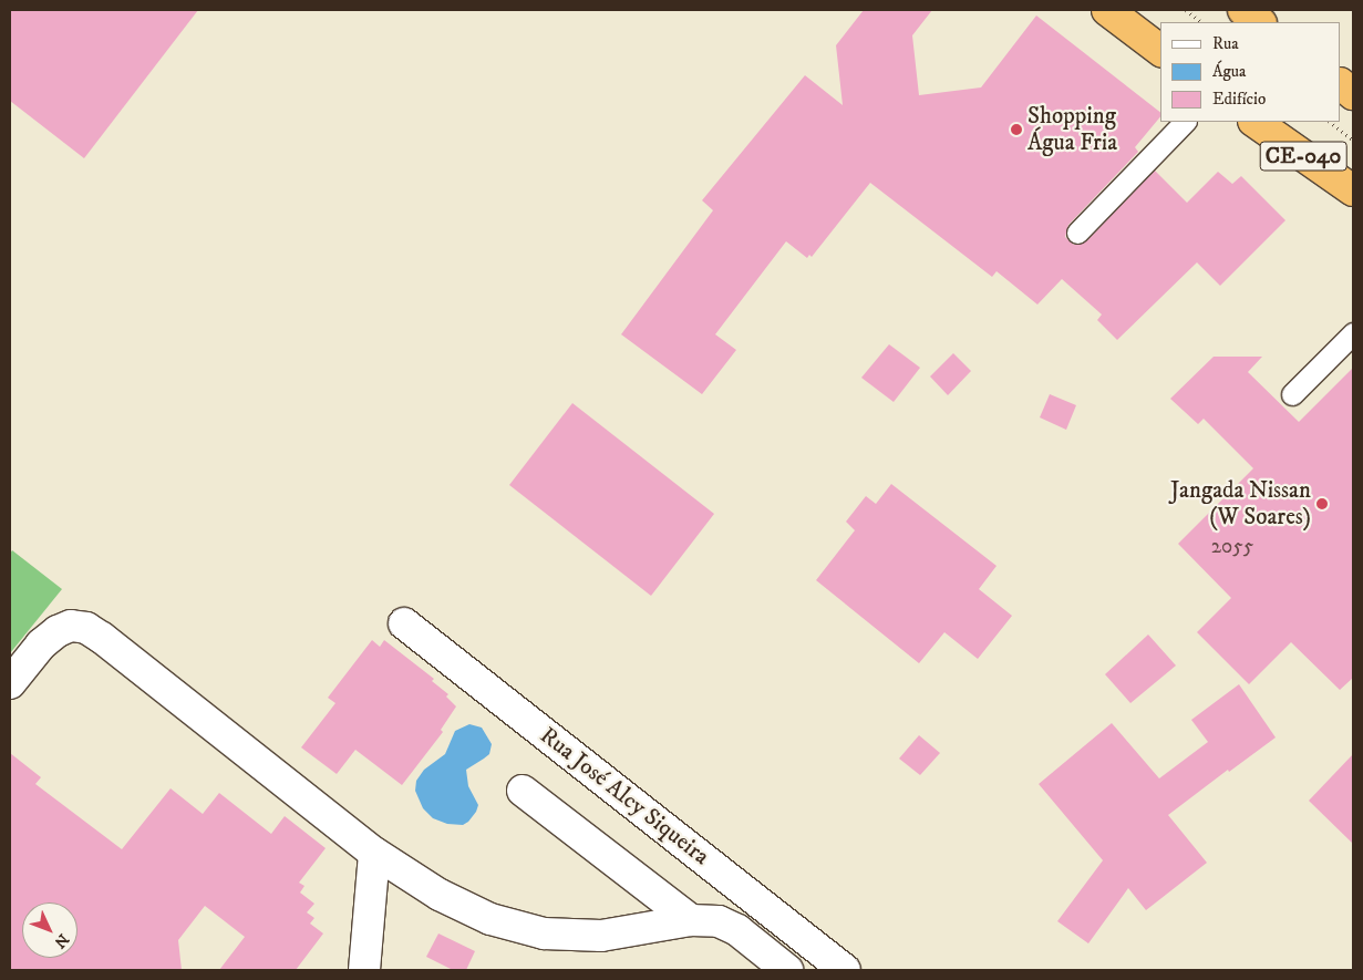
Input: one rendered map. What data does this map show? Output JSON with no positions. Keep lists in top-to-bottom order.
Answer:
{
  "streets": {
    "highway": ["CE-040"],
    "street": ["Rua José Alcy Siqueira"]
  },
  "places": ["Shopping Água Fria", "Jangada Nissan (W Soares)"],
  "house_numbers": ["2055"],
  "legend": ["Rua", "Água", "Edifício"],
  "north": "bottom right"
}
